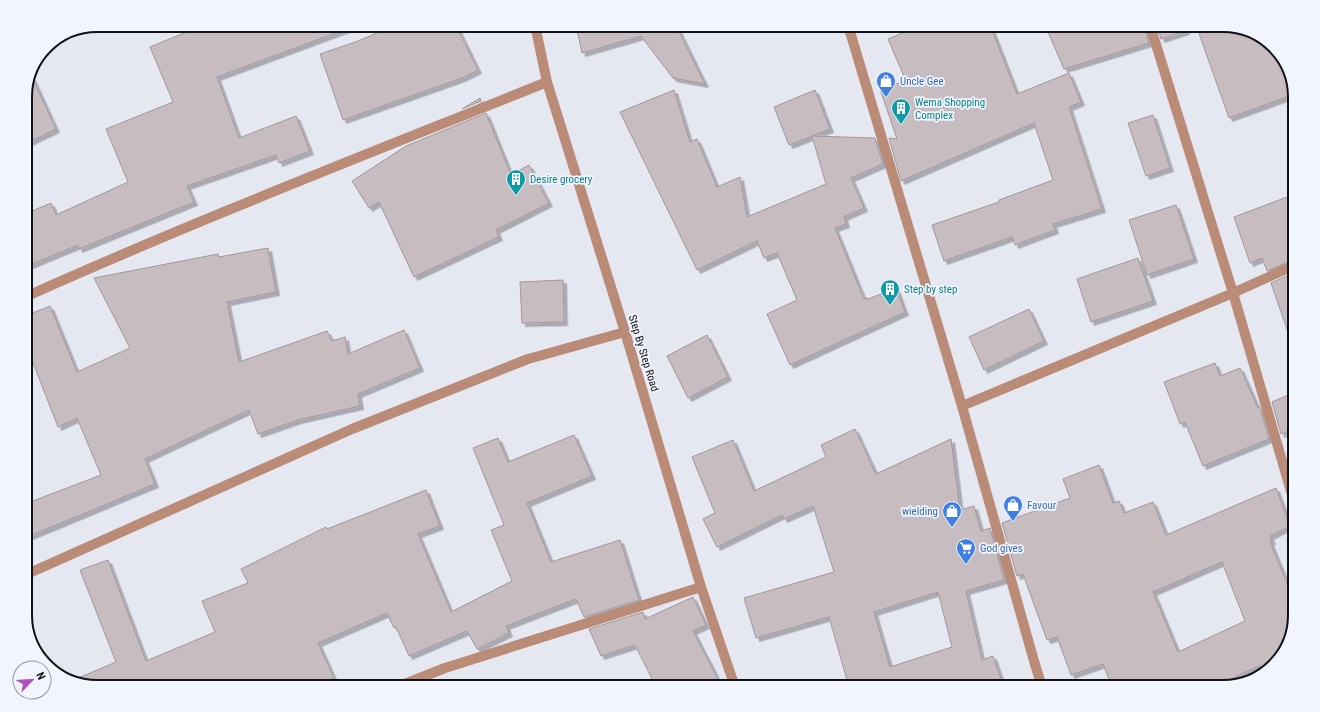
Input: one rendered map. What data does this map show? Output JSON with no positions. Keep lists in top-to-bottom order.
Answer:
{
  "streets": {
    "street": ["Step By Step Road"]
  },
  "places": {
    "shop": ["Uncle Gee", "Favour", "wielding"],
    "building": ["Wema Shopping Complex", "Desire grocery", "Step by step"],
    "supermarket": ["God gives"]
  },
  "north": "top right"
}
